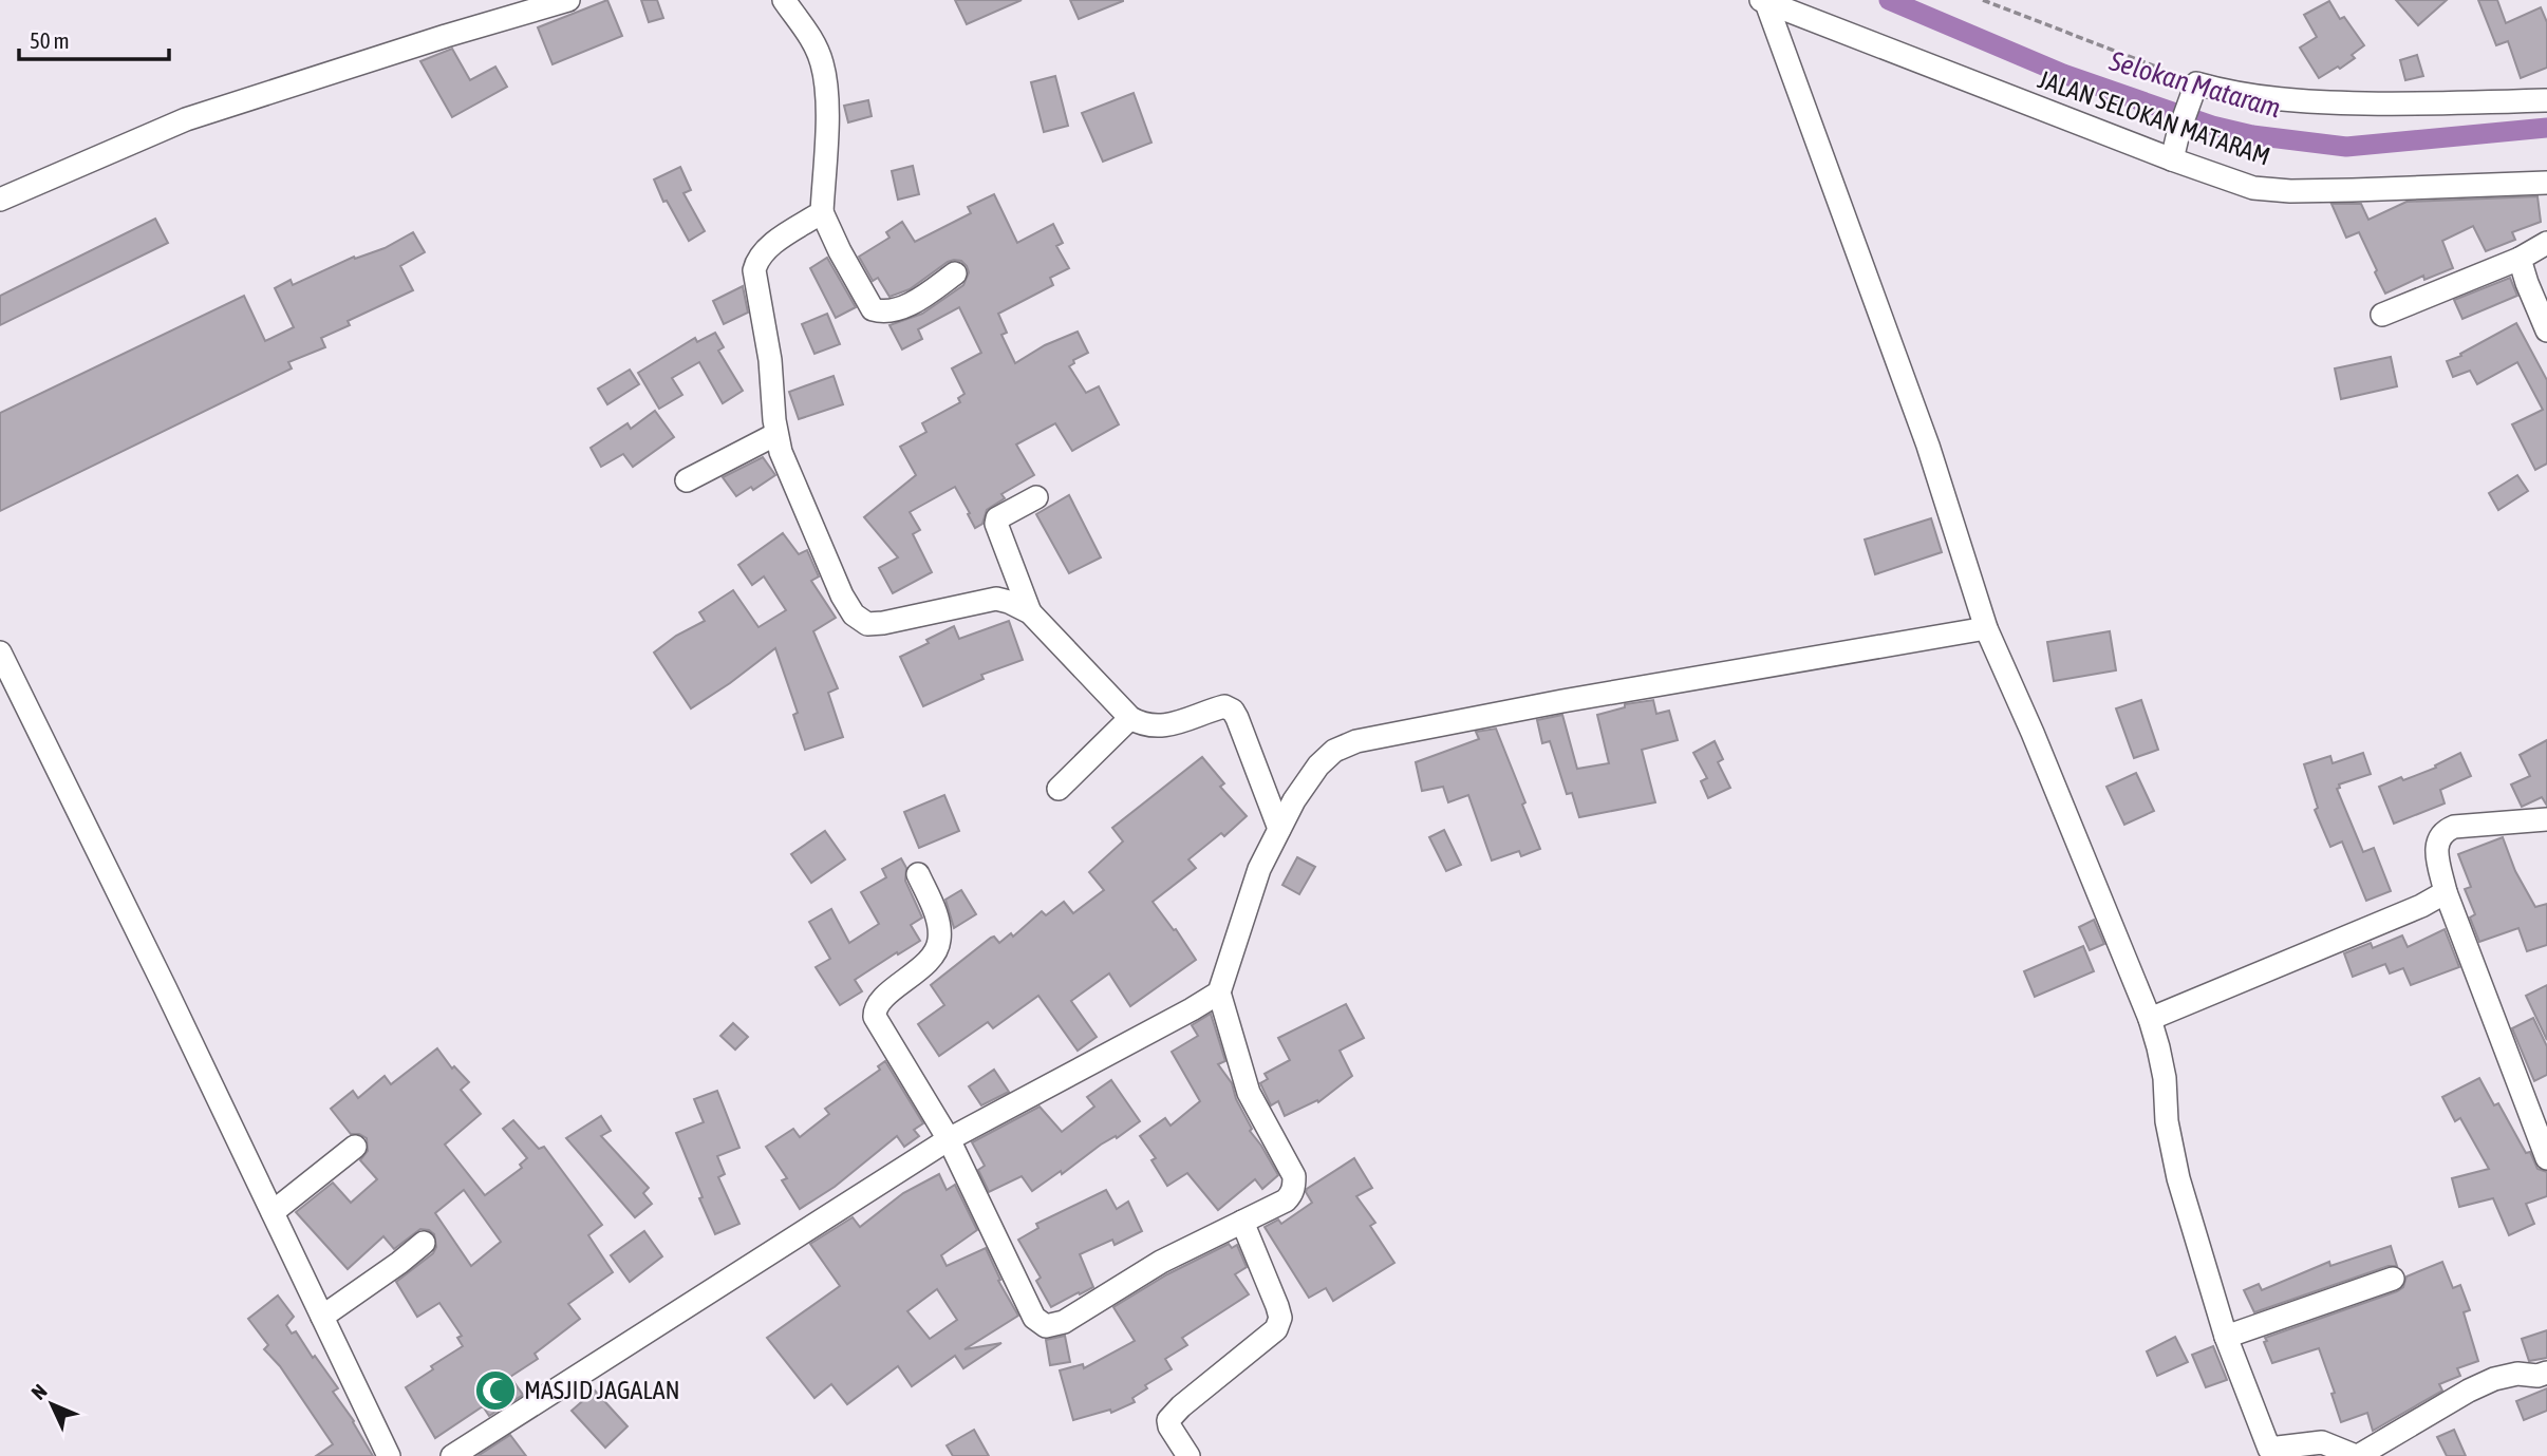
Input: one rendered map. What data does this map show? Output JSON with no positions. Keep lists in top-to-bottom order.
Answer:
{
  "streets": {
    "street": ["JALAN SELOKAN MATARAM"]
  },
  "water": ["Selokan Mataram"],
  "places": {
    "mosque": ["MASJID JAGALAN"]
  },
  "scale_bar": "50 m",
  "north": "top left"
}
